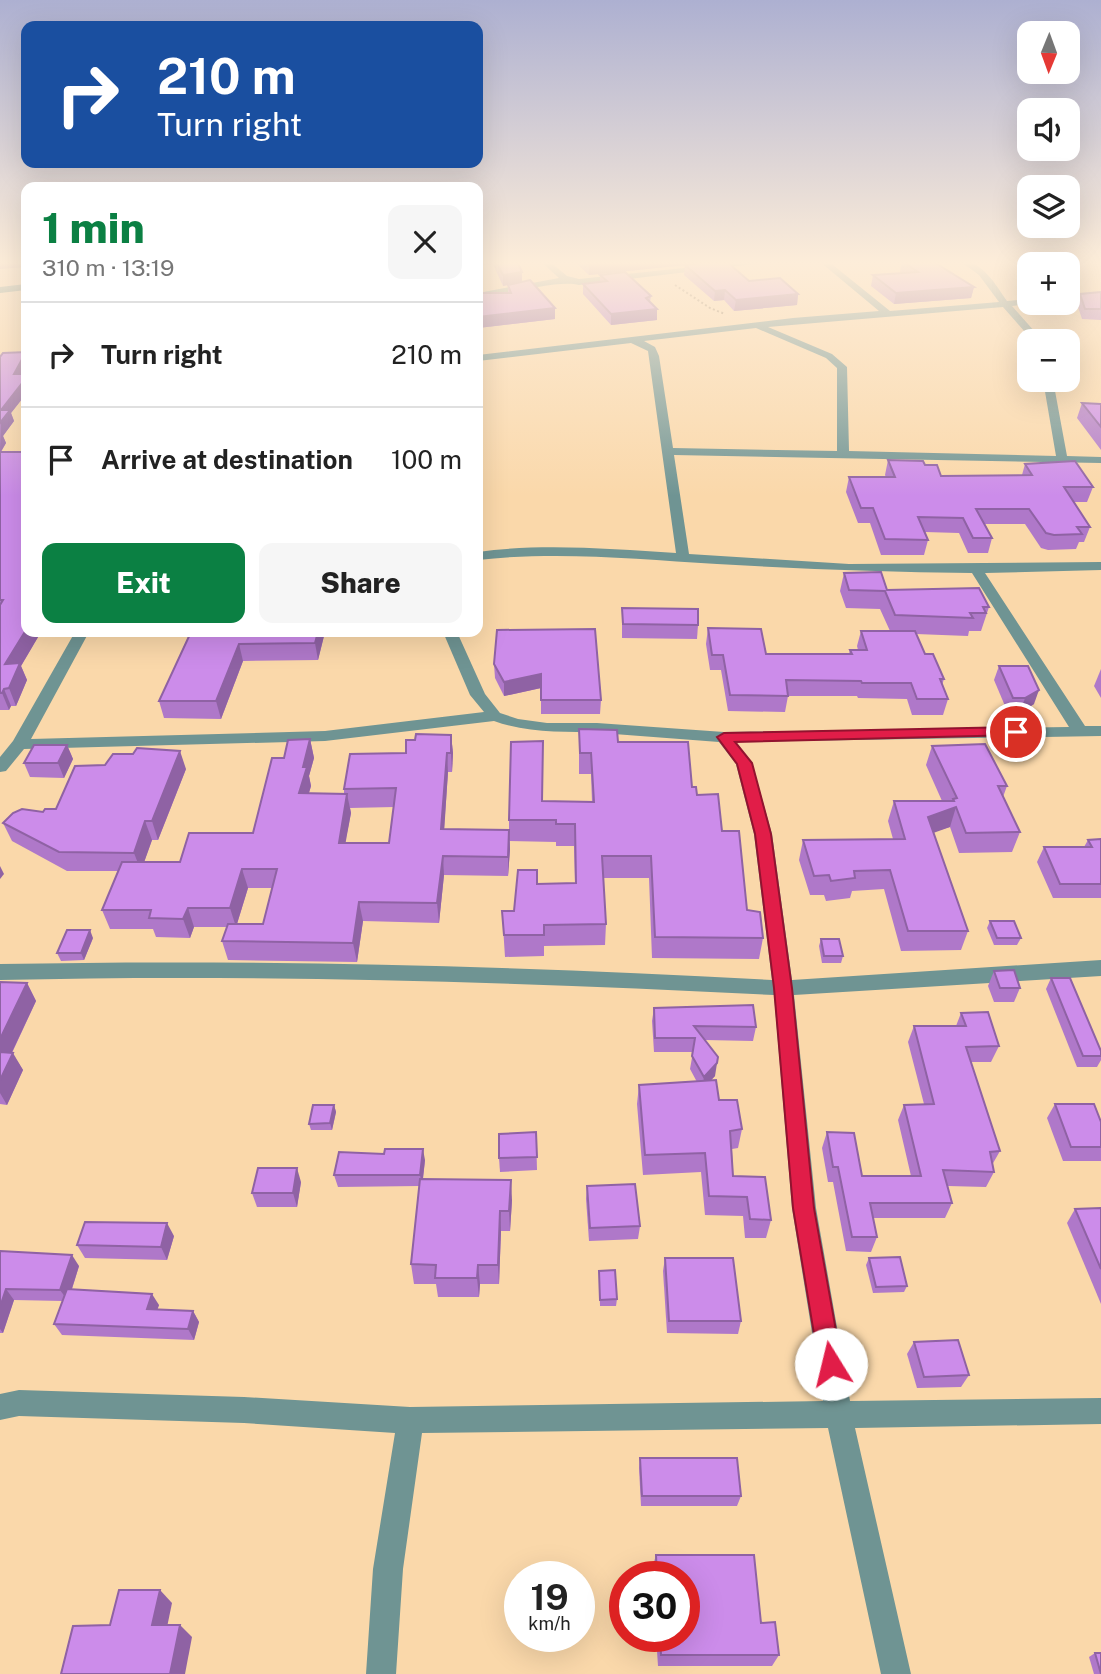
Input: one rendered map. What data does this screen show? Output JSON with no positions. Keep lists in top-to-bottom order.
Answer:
{
  "north": "bottom",
  "page": {
    "map_buttons": ["+", "−"],
    "turn": ["210 m", "Turn right"],
    "heading": ["1 min", "310 m · 13:19"],
    "list": [
      {
        "name": "Turn right",
        "value": "210 m"
      },
      {
        "name": "Arrive at destination",
        "value": "100 m"
      }
    ],
    "buttons": ["Exit", "Share"],
    "speed": "19 km/h",
    "limit": "30"
  }
}
